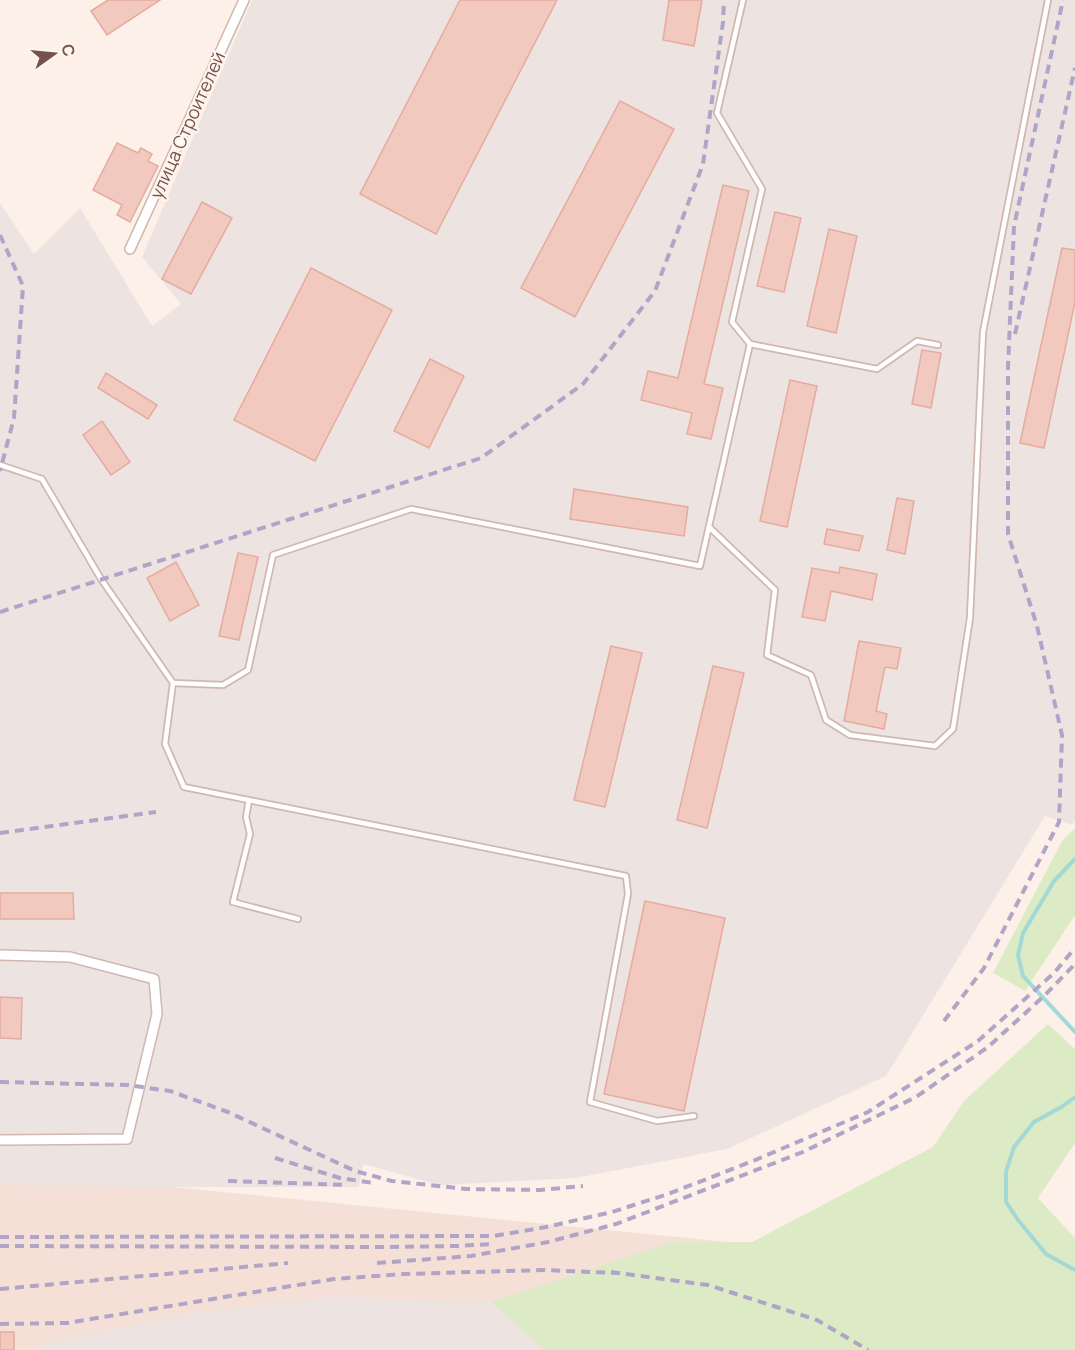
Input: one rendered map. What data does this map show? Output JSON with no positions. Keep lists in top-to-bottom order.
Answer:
{
  "streets": {
    "street": ["улица Строителей"]
  },
  "north": "right"
}
